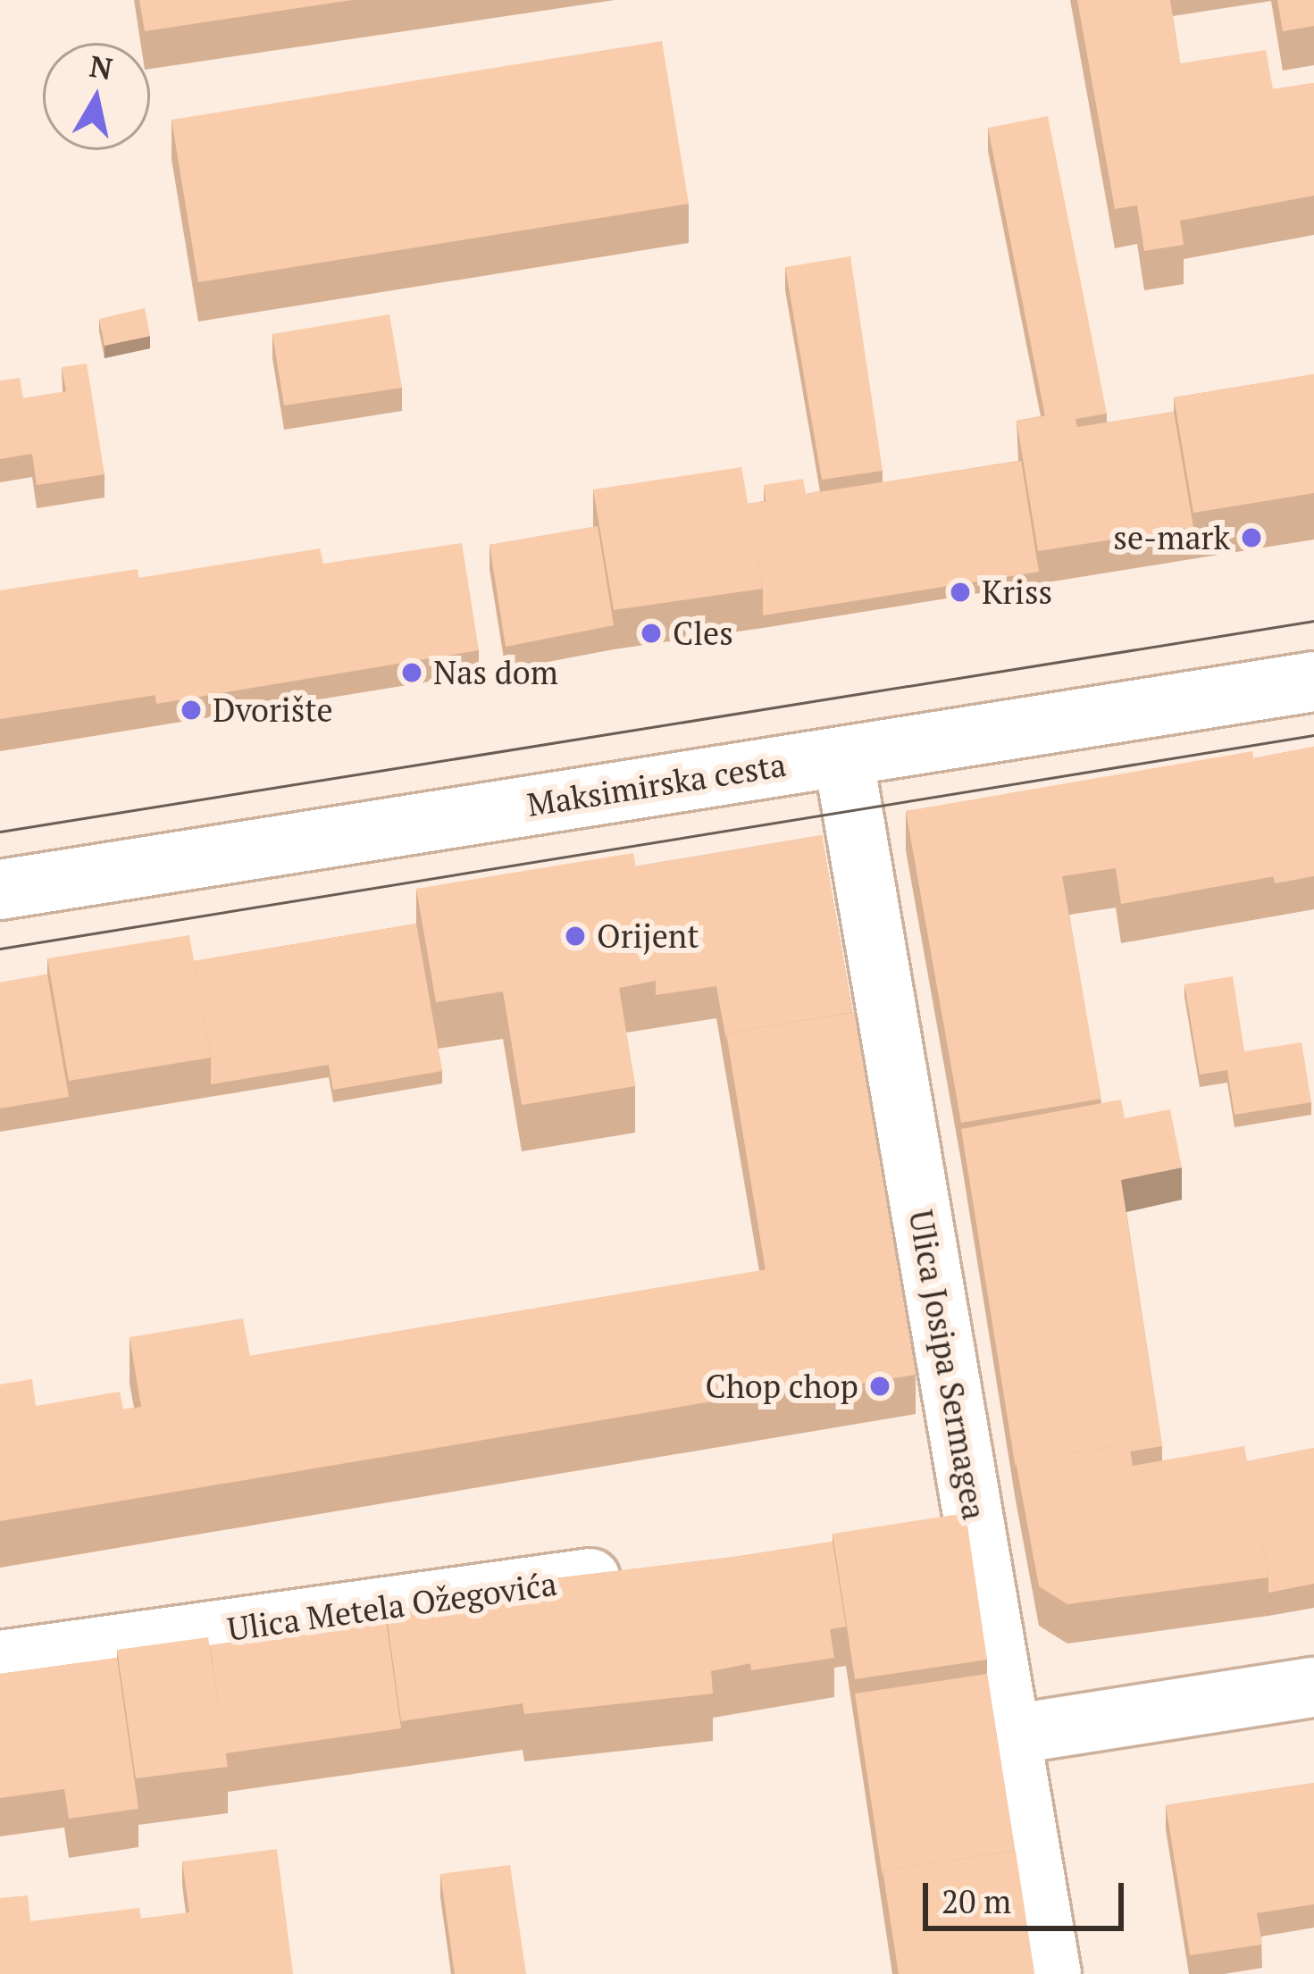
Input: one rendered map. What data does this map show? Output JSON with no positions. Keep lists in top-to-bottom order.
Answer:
{
  "streets": {
    "street": ["Maksimirska cesta", "Ulica Josipa Sermagea", "Ulica Metela Ožegovića"]
  },
  "crossings": [
    ["Maksimirska cesta", "Ulica Josipa Sermagea"]
  ],
  "places": [
    "se-mark",
    "Kriss",
    "Cles",
    "Nas dom",
    "Dvorište",
    "Orijent",
    "Chop chop"
  ],
  "scale_bar": "20 m",
  "north": "top"
}
